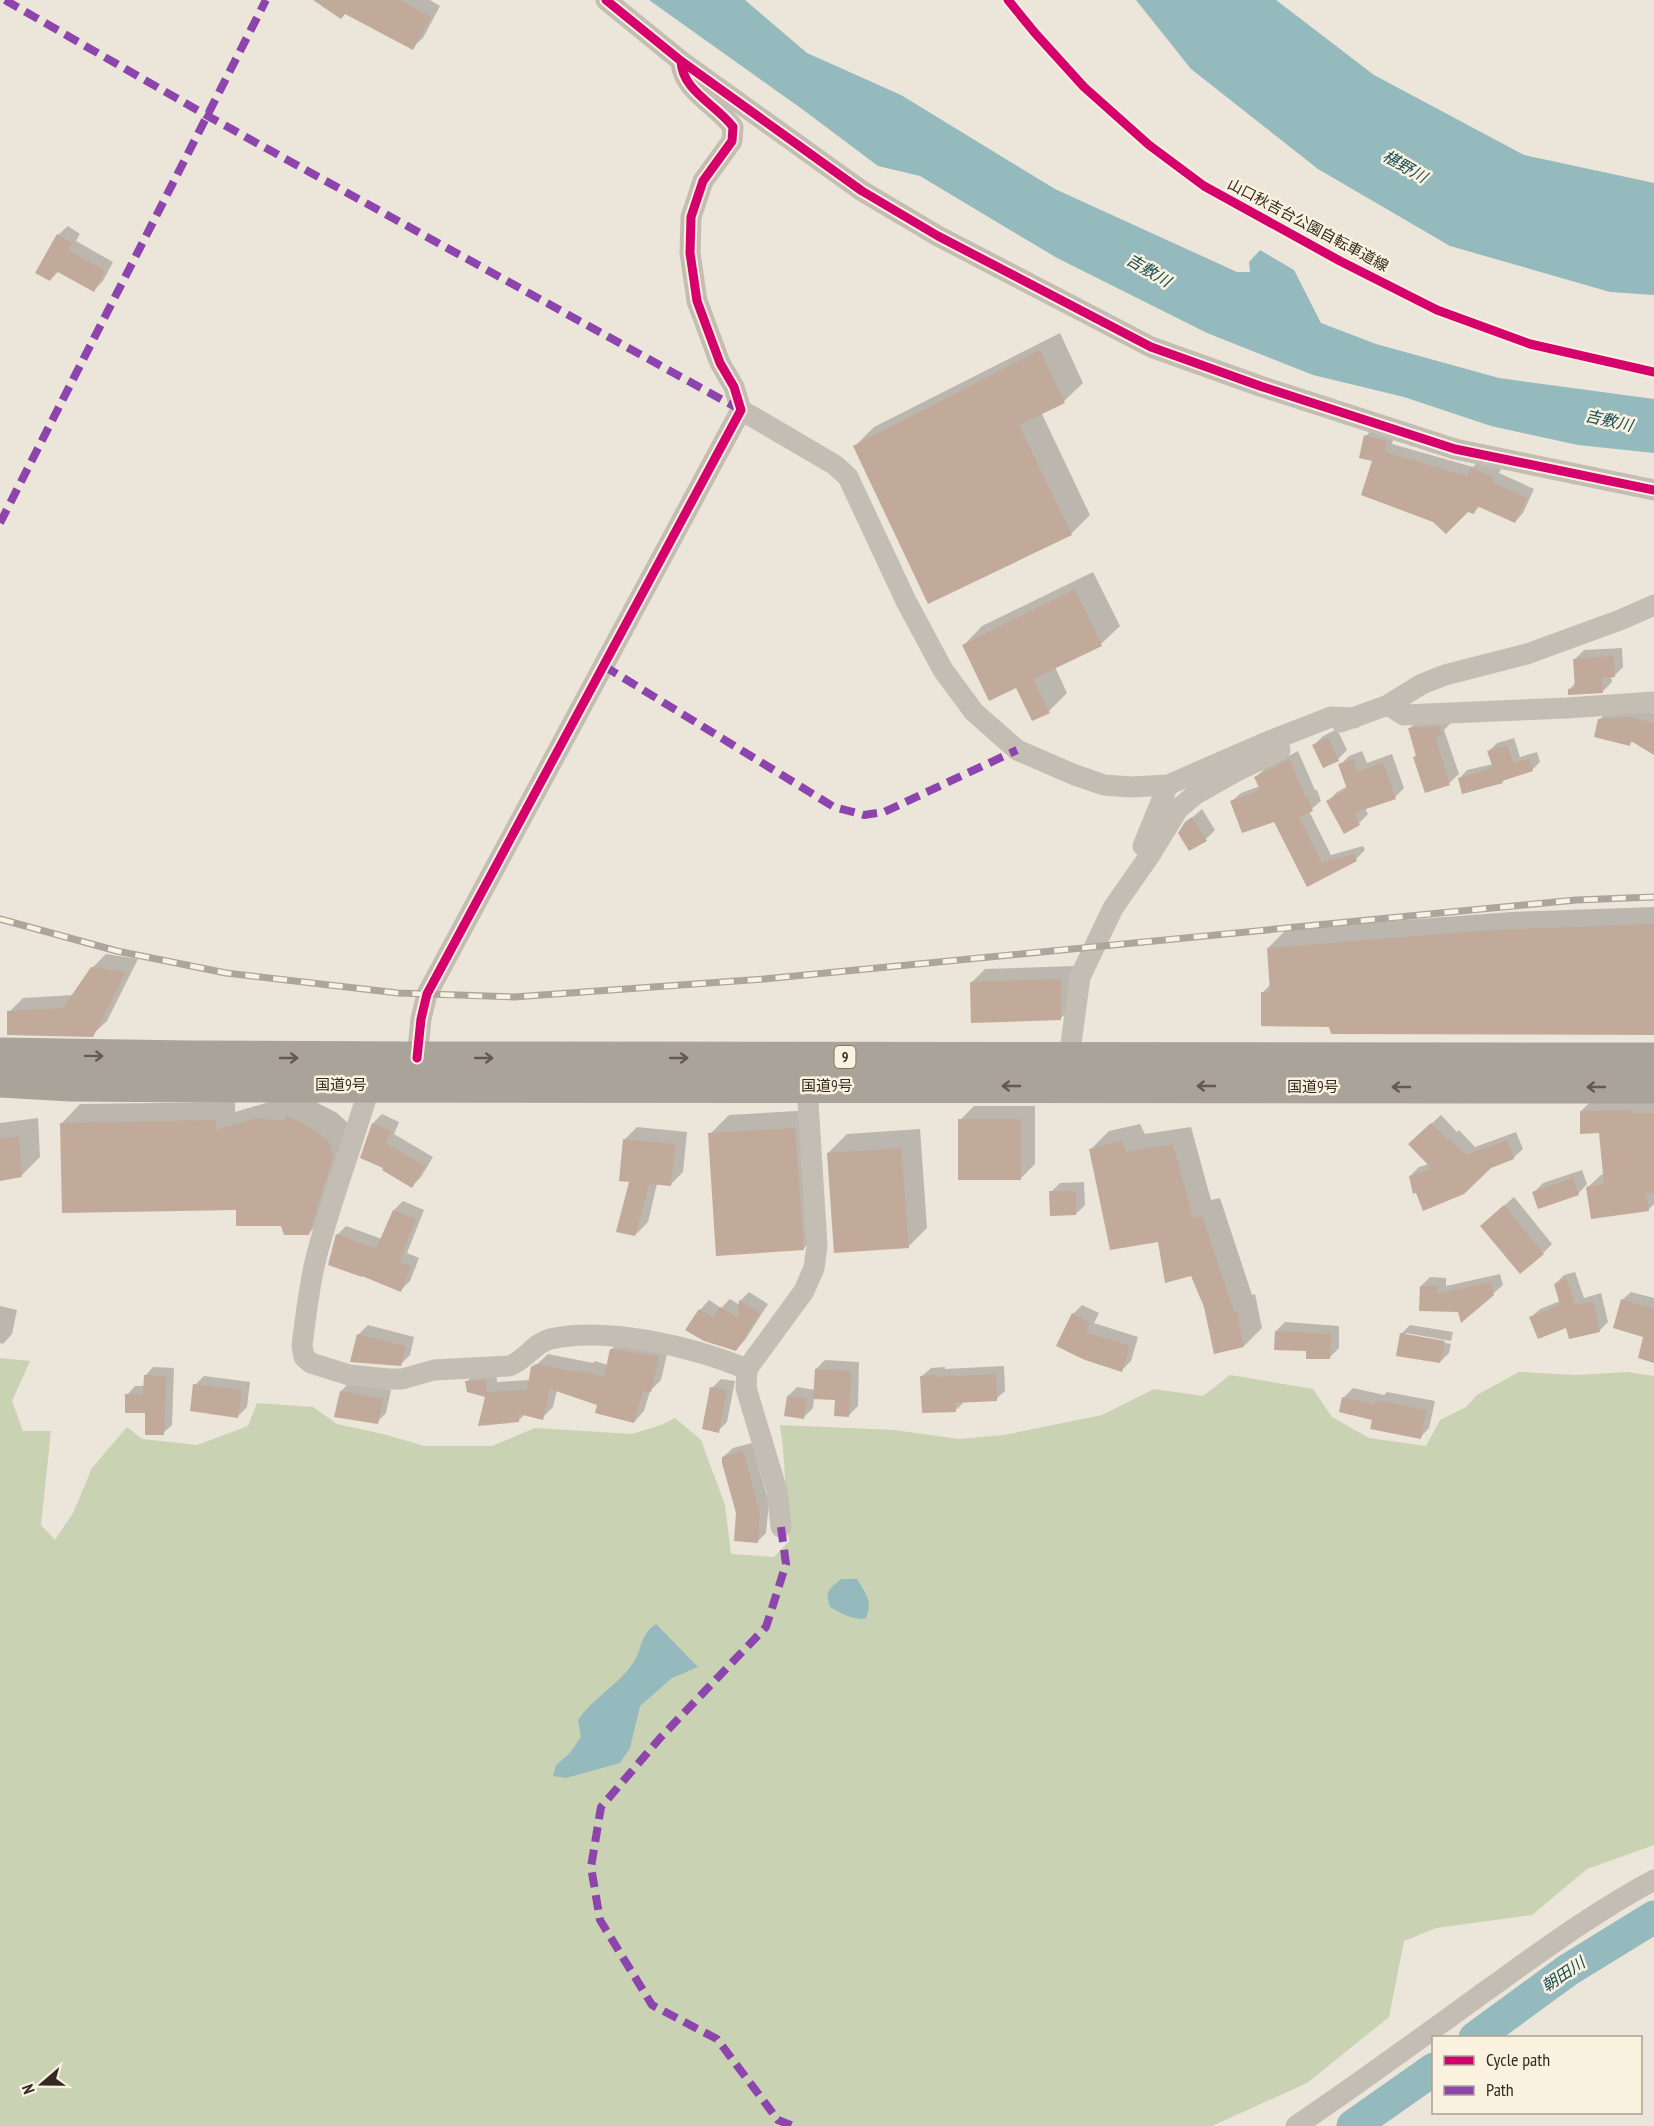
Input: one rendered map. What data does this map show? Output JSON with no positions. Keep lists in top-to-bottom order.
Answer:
{
  "streets": {
    "highway": ["9", "国道9号"],
    "cycle path": ["山口秋吉台公園自転車道線"]
  },
  "water": ["椹野川", "吉敷川", "朝田川"],
  "legend": ["Cycle path", "Path"],
  "north": "left"
}
